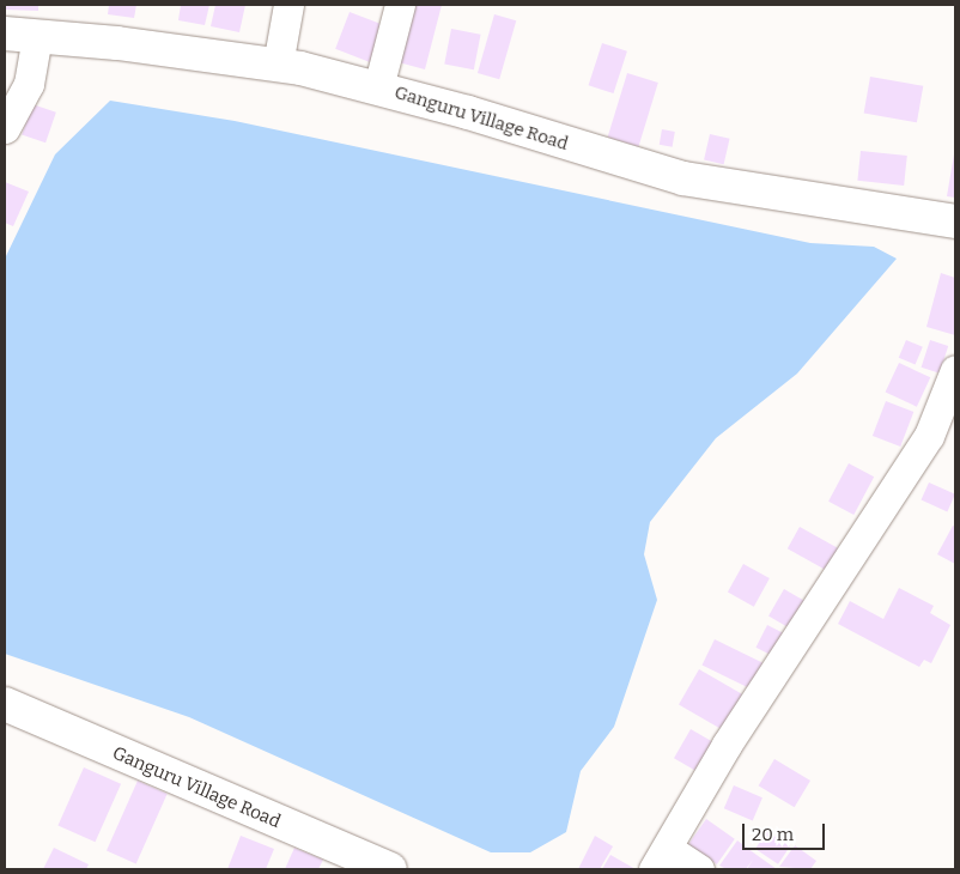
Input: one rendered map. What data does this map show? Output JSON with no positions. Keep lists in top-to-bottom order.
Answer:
{
  "streets": {
    "street": ["Ganguru Village Road"]
  },
  "scale_bar": "20 m"
}
